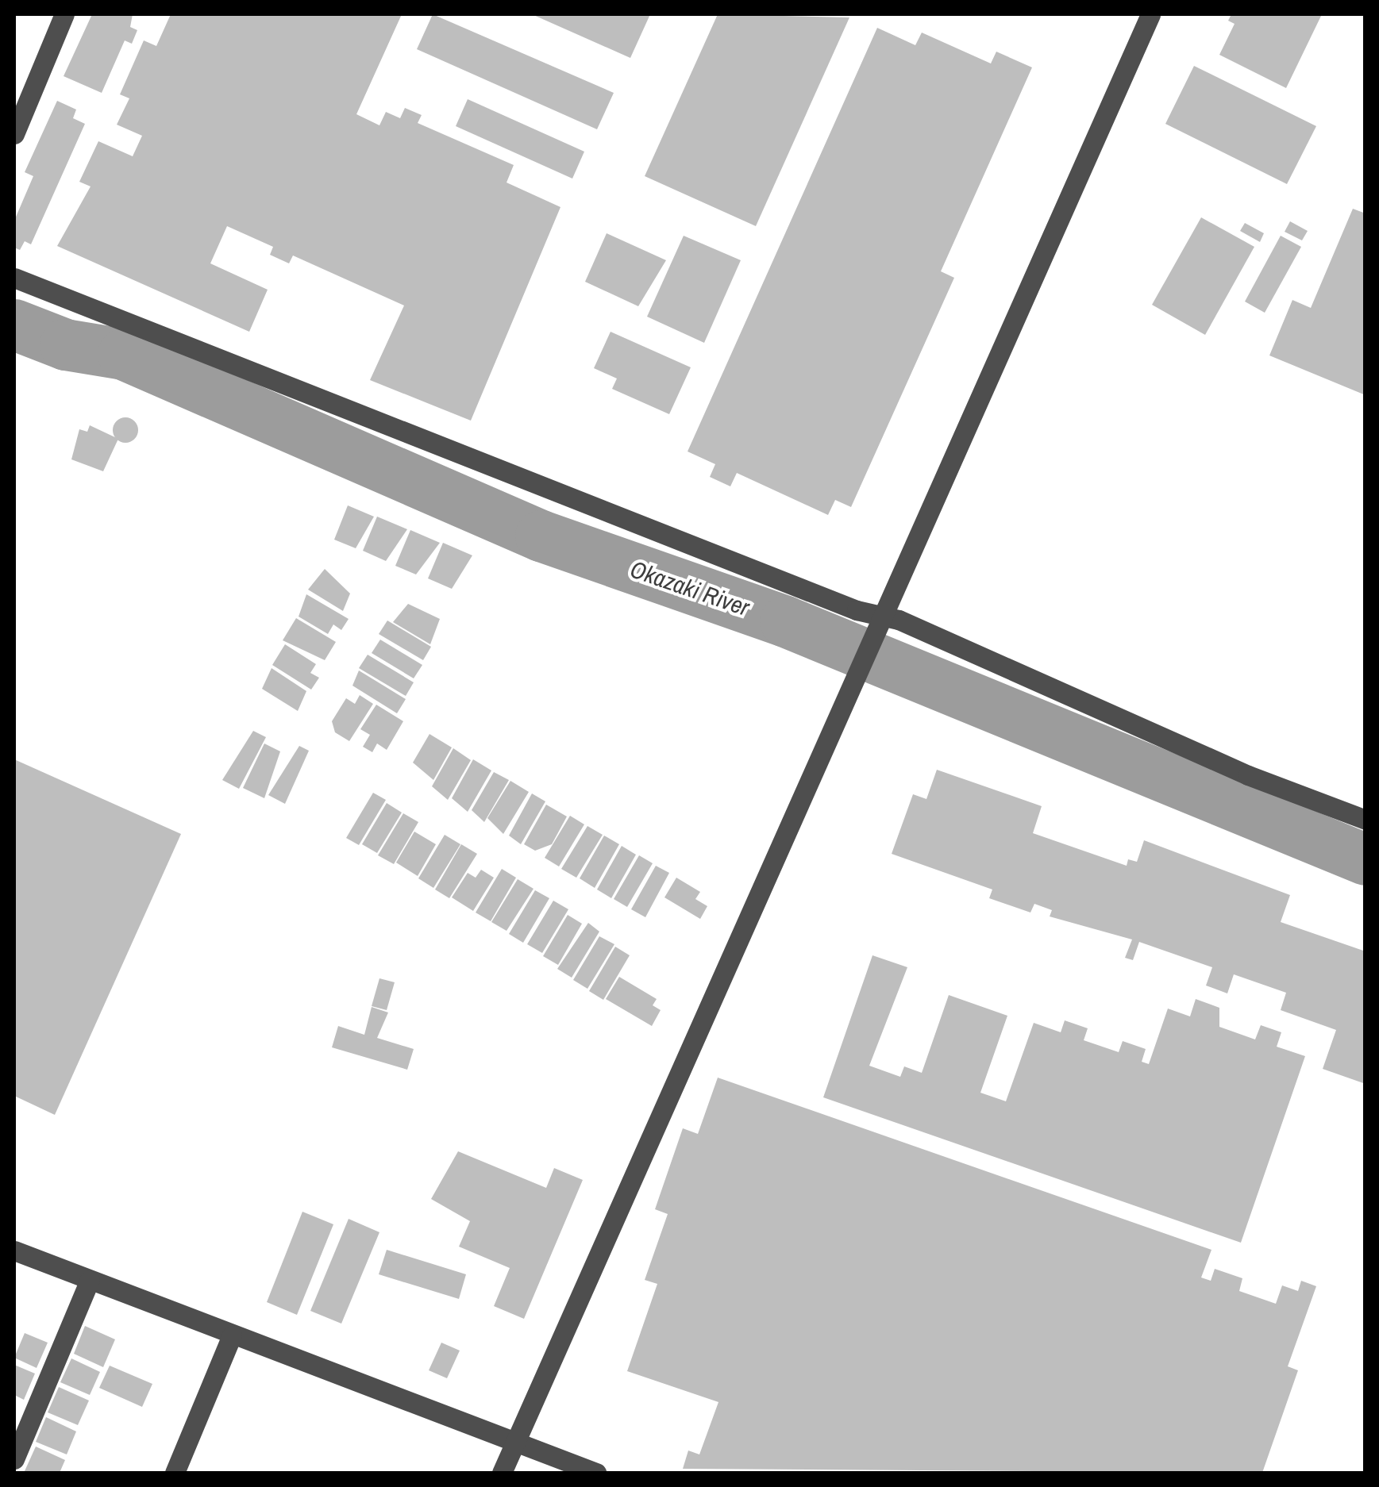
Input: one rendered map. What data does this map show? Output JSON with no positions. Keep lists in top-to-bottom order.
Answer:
{
  "water": ["Okazaki River"]
}
